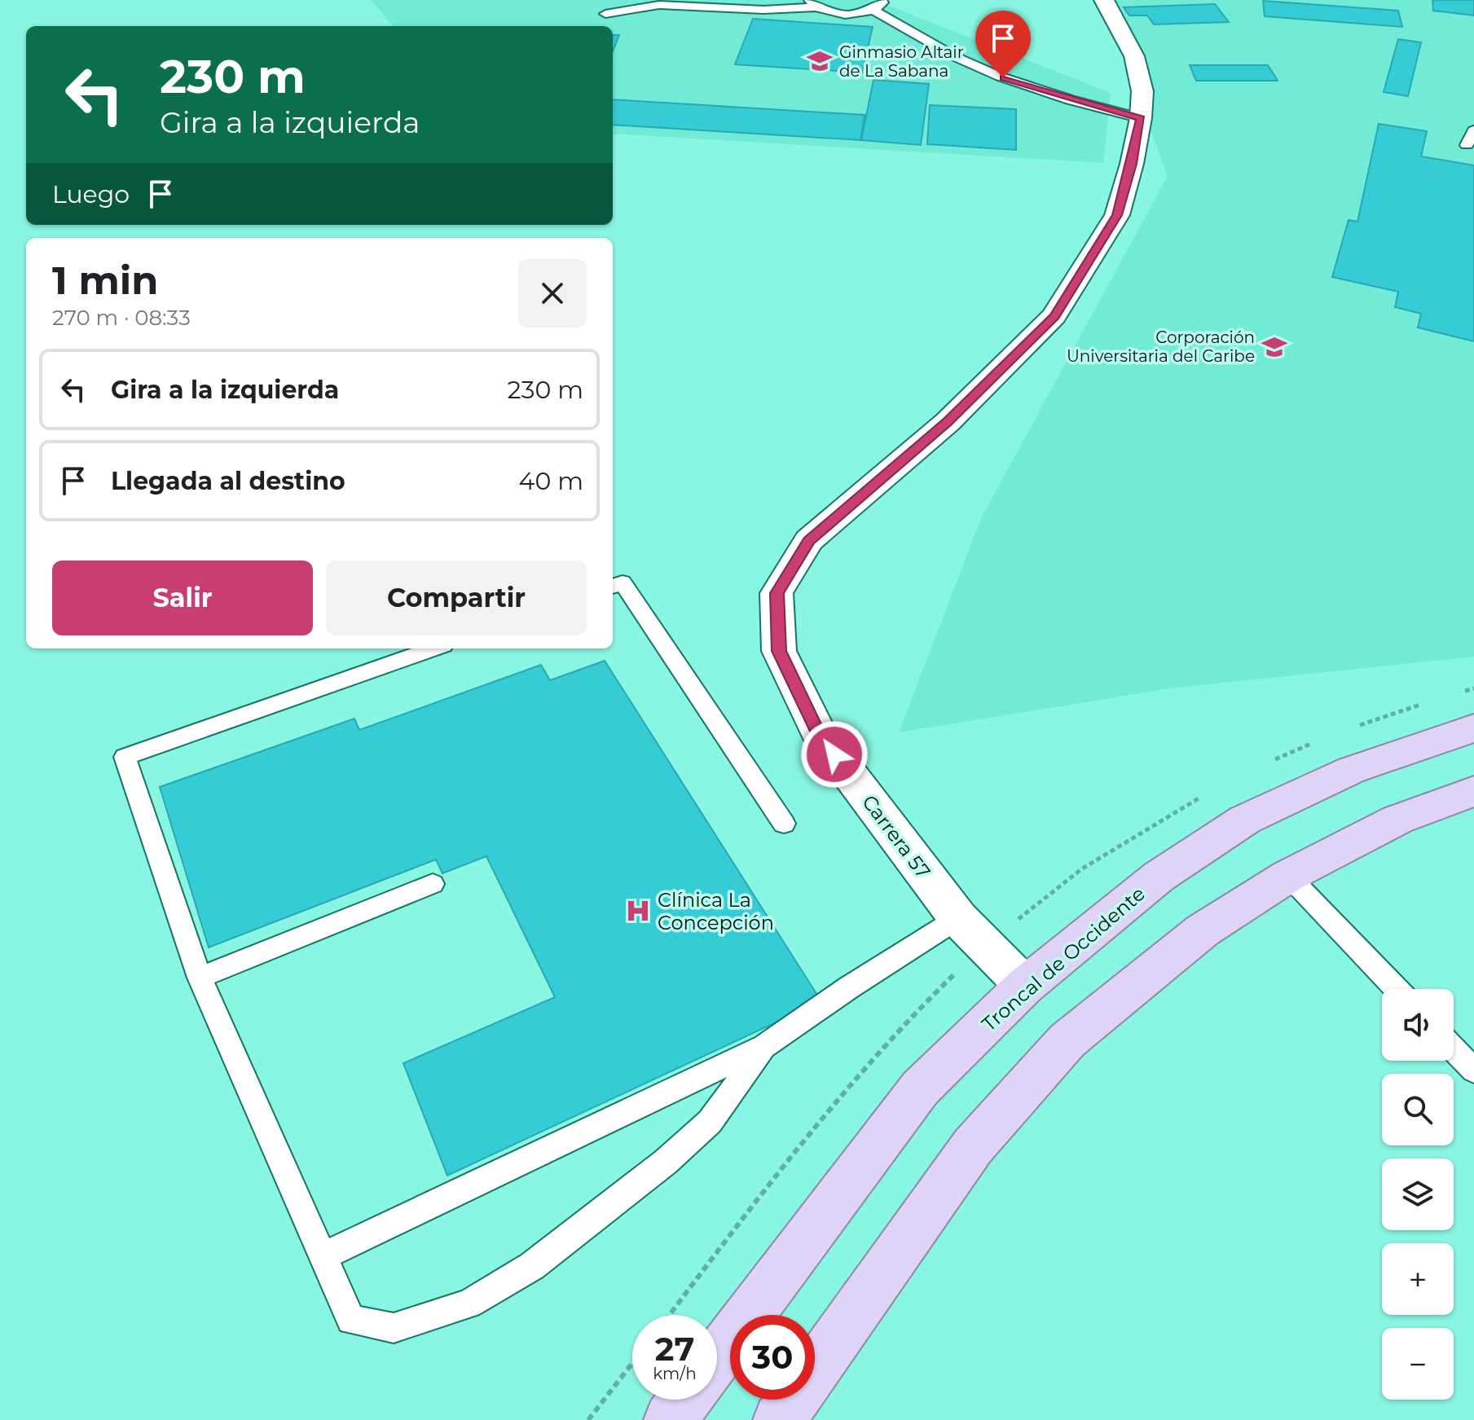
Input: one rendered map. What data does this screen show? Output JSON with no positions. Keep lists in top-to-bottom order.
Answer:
{
  "streets": {
    "highway": ["Troncal de Occidente"],
    "street": ["Carrera 57"]
  },
  "crossings": [
    ["Carrera 57", "Troncal de Occidente"]
  ],
  "places": {
    "school or university": ["Ginmasio Altair de La Sabana", "Corporación Universitaria del Caribe"],
    "hospital": ["Clínica La Concepción"]
  },
  "page": {
    "turn": ["230 m", "Gira a la izquierda"],
    "then": "Luego",
    "heading": ["1 min", "270 m · 08:33"],
    "list": [
      {
        "name": "Gira a la izquierda",
        "value": "230 m"
      },
      {
        "name": "Llegada al destino",
        "value": "40 m"
      }
    ],
    "buttons": ["Salir", "Compartir"],
    "map_buttons": ["+", "−"],
    "speed": "27 km/h",
    "limit": "30"
  }
}
